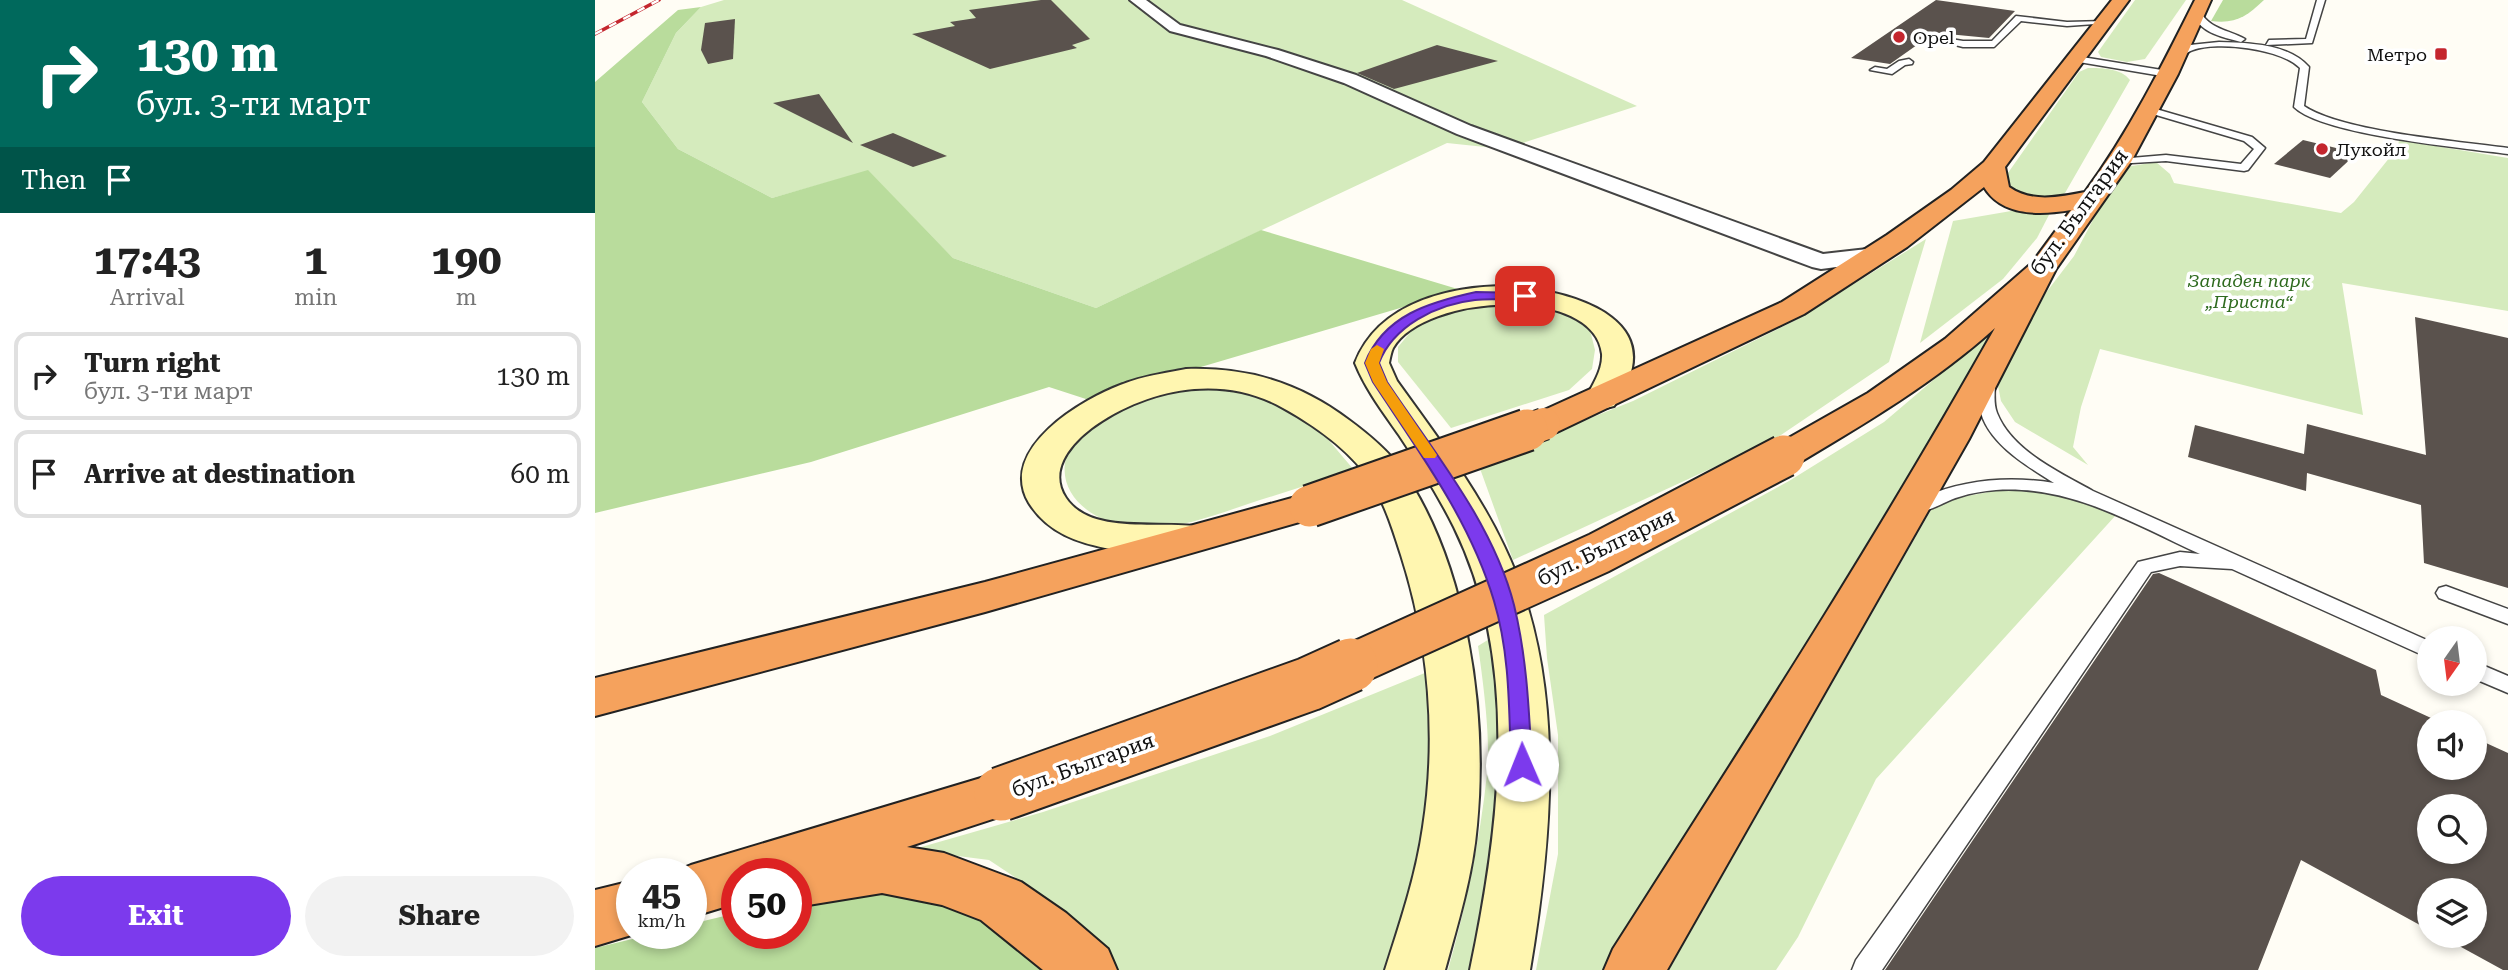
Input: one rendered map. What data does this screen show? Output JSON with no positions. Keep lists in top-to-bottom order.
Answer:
{
  "streets": {
    "highway": ["бул. България"]
  },
  "parks": ["Западен парк „Приста“"],
  "places": {
    "other": ["Opel", "Лукойл"],
    "transit": ["Метро"]
  },
  "north": "bottom",
  "page": {
    "turn": ["130 m", "бул. 3-ти март"],
    "then": "Then",
    "eta": [
      "17:43",
      "Arrival",
      "1",
      "min",
      "190",
      "m"
    ],
    "list": [
      {
        "name": "Turn right",
        "note": "бул. 3-ти март",
        "value": "130 m"
      },
      {
        "name": "Arrive at destination",
        "value": "60 m"
      }
    ],
    "speed": "45 km/h",
    "limit": "50",
    "buttons": ["Exit", "Share"]
  }
}
